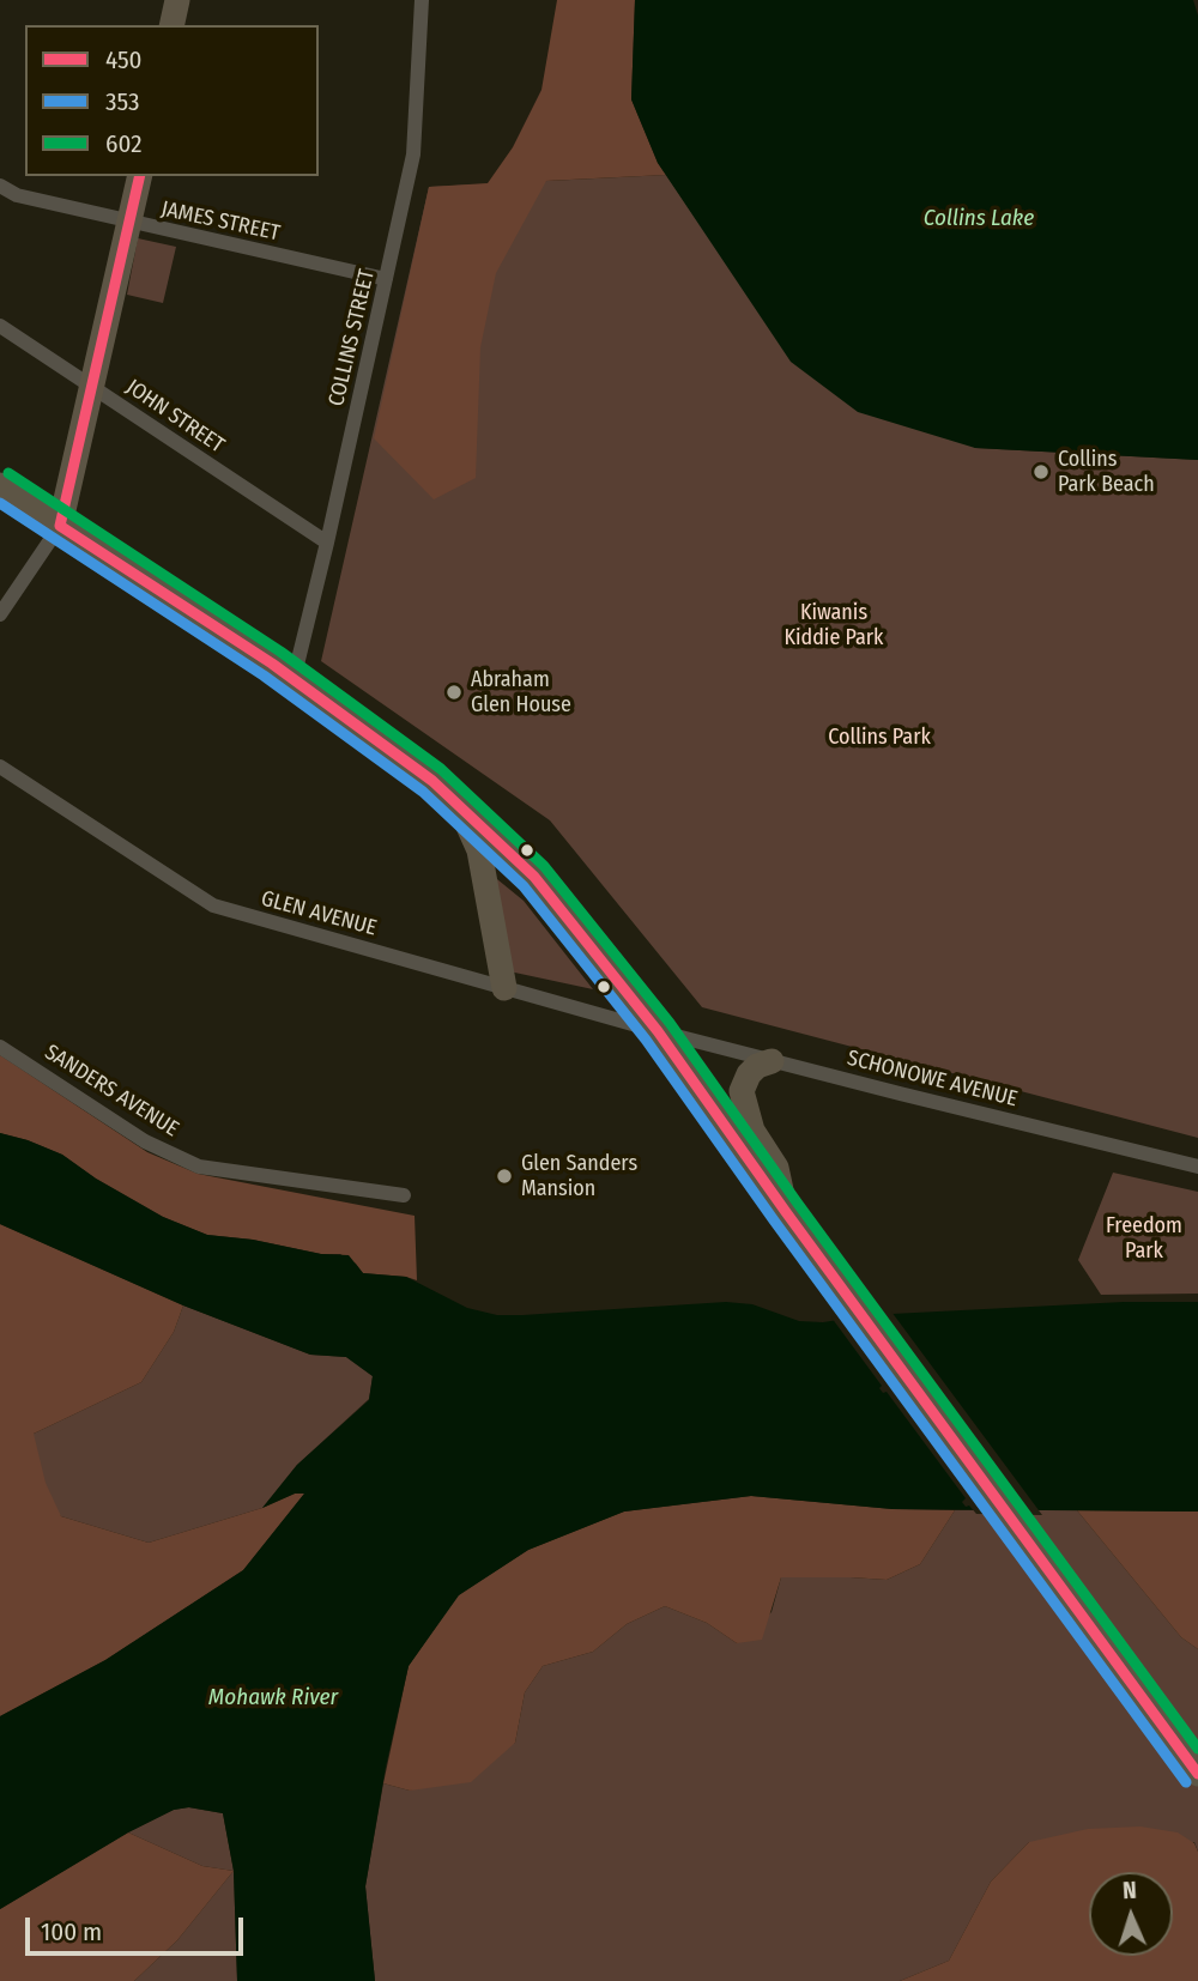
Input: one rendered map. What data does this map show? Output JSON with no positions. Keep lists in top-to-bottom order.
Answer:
{
  "streets": {
    "street": [
      "JAMES STREET",
      "COLLINS STREET",
      "JOHN STREET",
      "GLEN AVENUE",
      "SCHONOWE AVENUE",
      "SANDERS AVENUE"
    ]
  },
  "crossings": [
    ["JAMES STREET", "COLLINS STREET"],
    ["COLLINS STREET", "JOHN STREET"],
    ["GLEN AVENUE", "SCHONOWE AVENUE"]
  ],
  "water": ["Collins Lake", "Mohawk River"],
  "parks": ["Kiwanis Kiddie Park", "Collins Park", "Freedom Park"],
  "places": ["Collins Park Beach", "Abraham Glen House", "Glen Sanders Mansion"],
  "lines": ["transit line 450", "transit line 602", "transit line 353"],
  "legend": ["450", "353", "602"],
  "scale_bar": "100 m",
  "north": "top"
}
